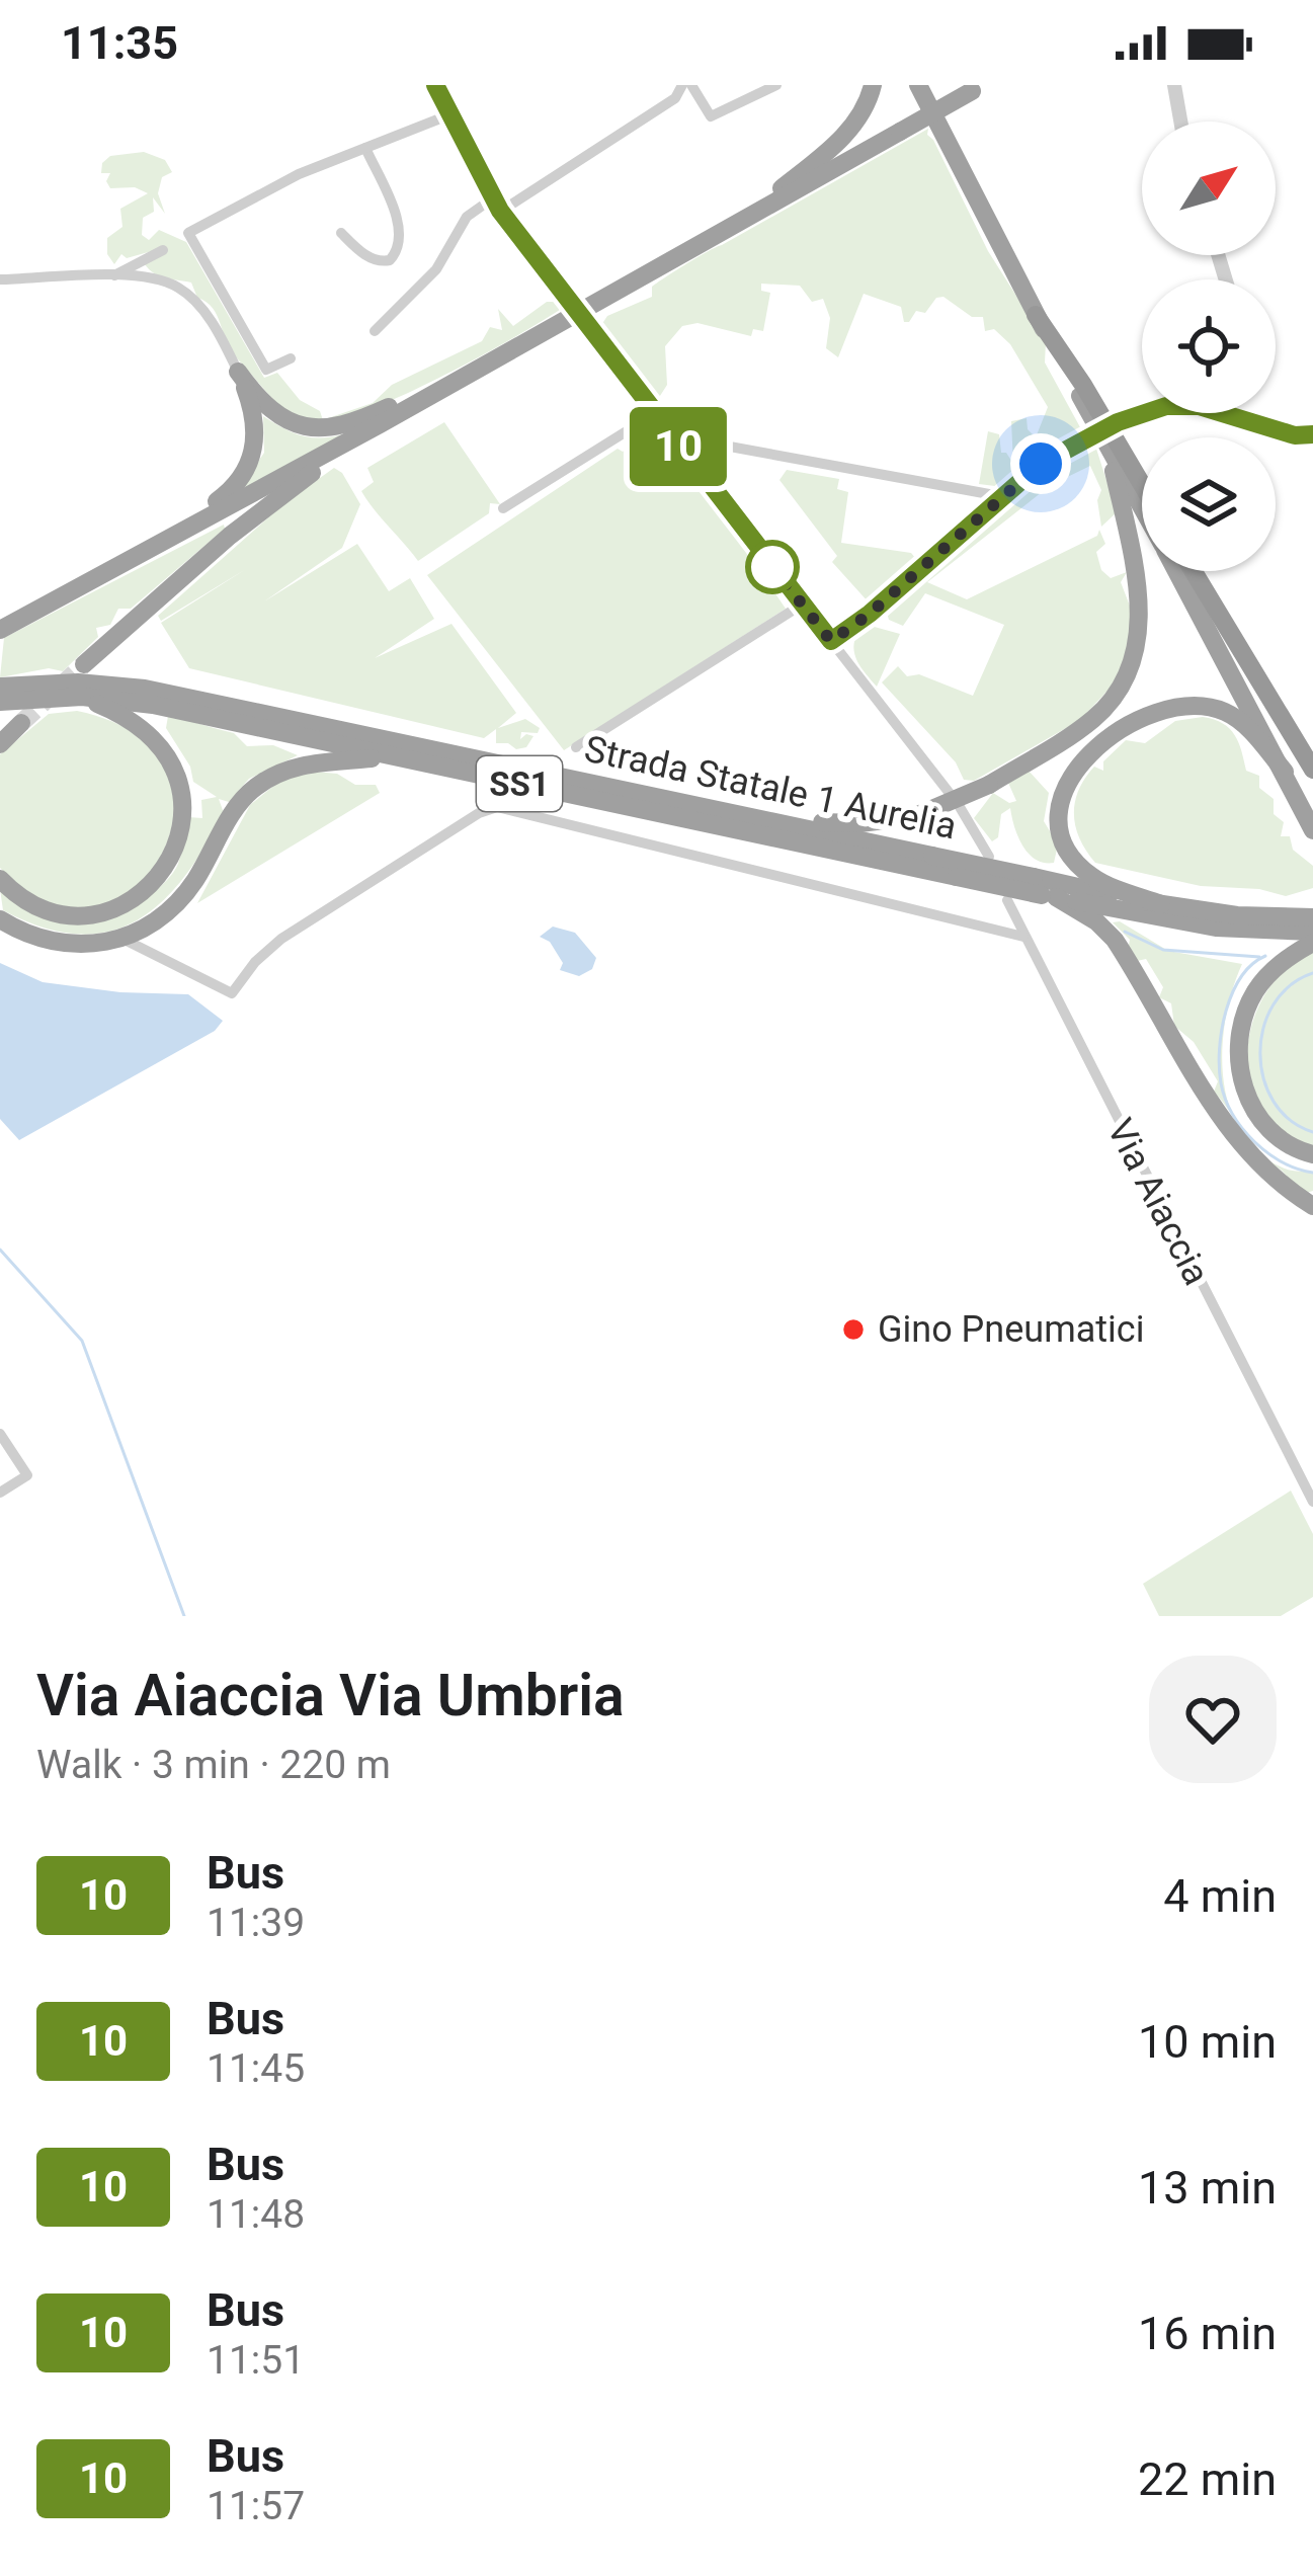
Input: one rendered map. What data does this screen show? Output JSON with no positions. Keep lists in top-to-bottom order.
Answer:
{
  "streets": {
    "highway": ["SS1", "Strada Statale 1 Aurelia"],
    "street": ["Via Aiaccia"]
  },
  "places": ["Gino Pneumatici"],
  "lines": ["bus line 10"],
  "north": "top right",
  "page": {
    "status": "11:35",
    "on_map": "10",
    "heading": ["Via Aiaccia Via Umbria", "Walk · 3 min · 220 m"],
    "list": [
      {
        "mark": "10",
        "name": "Bus",
        "note": "11:39",
        "value": "4 min"
      },
      {
        "mark": "10",
        "name": "Bus",
        "note": "11:45",
        "value": "10 min"
      },
      {
        "mark": "10",
        "name": "Bus",
        "note": "11:48",
        "value": "13 min"
      },
      {
        "mark": "10",
        "name": "Bus",
        "note": "11:51",
        "value": "16 min"
      },
      {
        "mark": "10",
        "name": "Bus",
        "note": "11:57",
        "value": "22 min"
      }
    ]
  }
}
